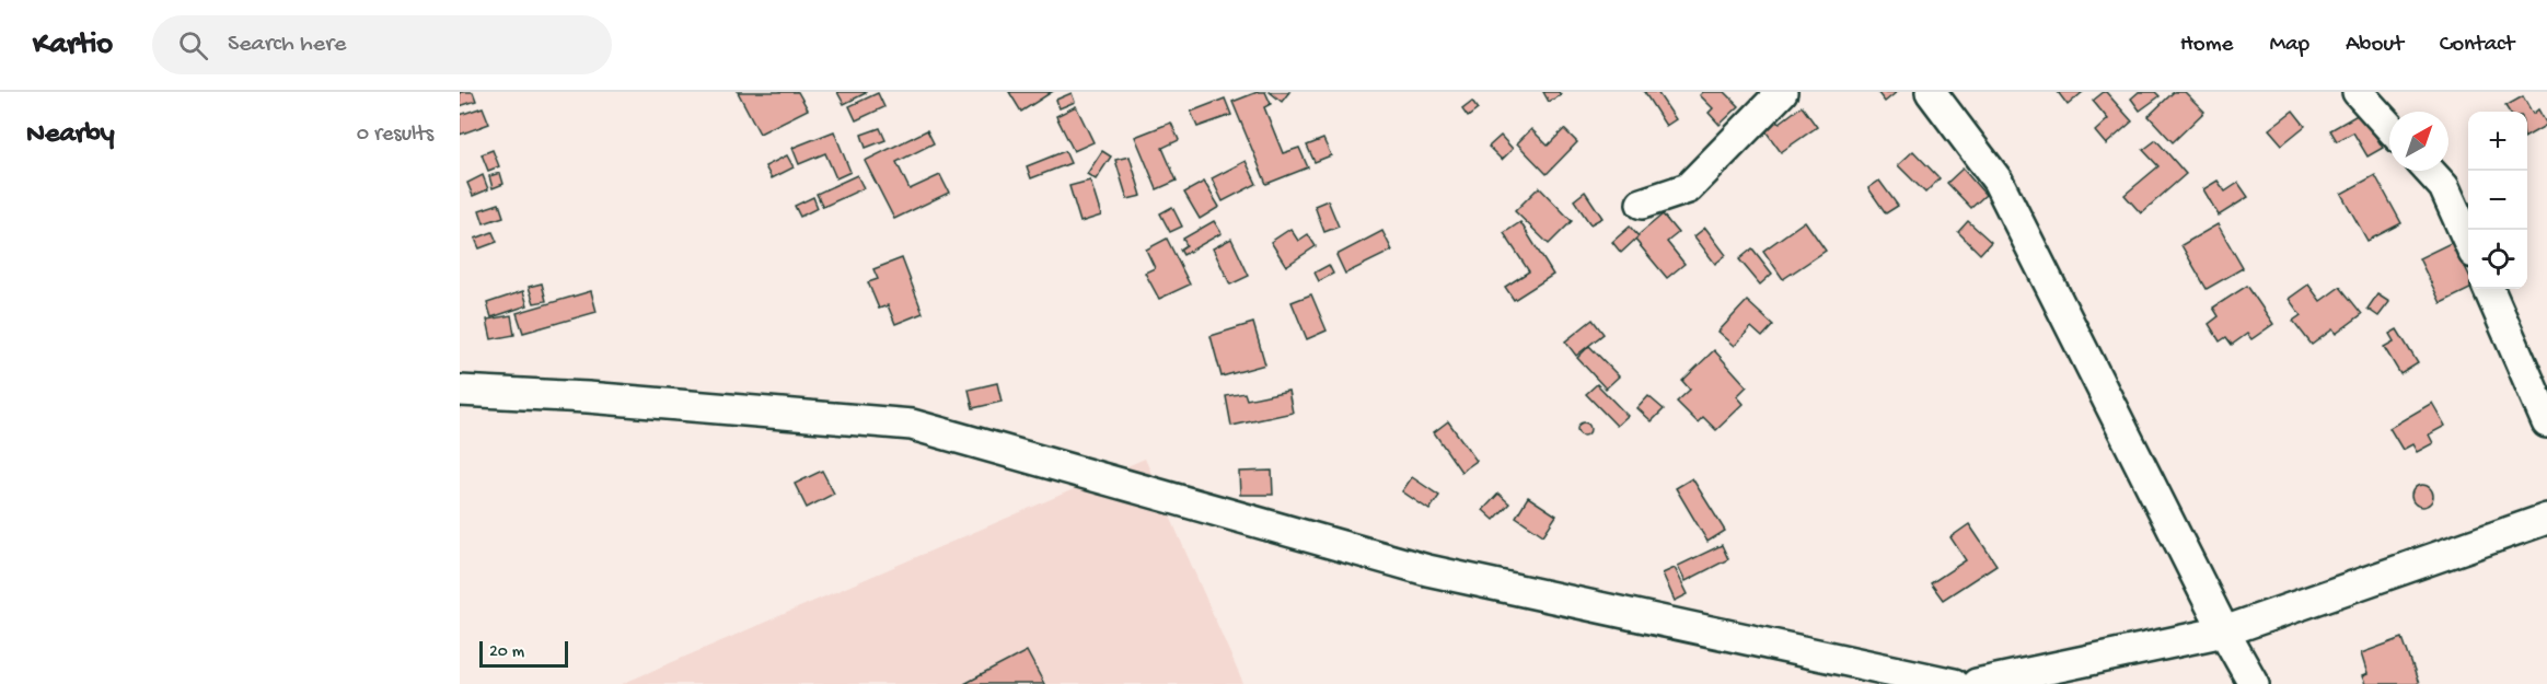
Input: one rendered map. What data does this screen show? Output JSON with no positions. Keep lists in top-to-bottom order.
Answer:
{
  "scale_bar": "20 m",
  "north": "top right",
  "page": {
    "header": "Kartio",
    "search": "Search here",
    "nav": [
      "Home",
      "Map",
      "About",
      "Contact"
    ],
    "heading": ["Nearby", "0 results"],
    "map_buttons": ["+", "−"],
    "scale": "20 m"
  }
}
